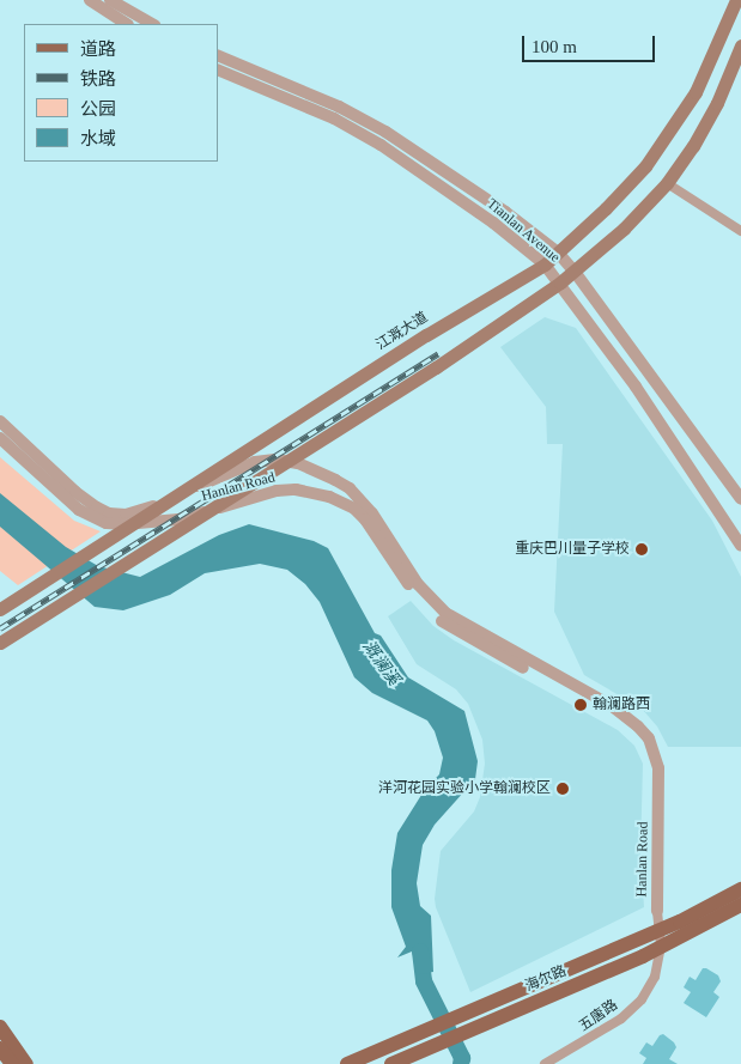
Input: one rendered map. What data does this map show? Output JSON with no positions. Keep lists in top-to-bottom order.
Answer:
{
  "streets": {
    "main road": ["江溉大道", "海尔路"],
    "street": ["Tianlan Avenue", "Hanlan Road", "五唐路"]
  },
  "crossings": [
    ["Tianlan Avenue", "江溉大道"],
    ["Hanlan Road", "五唐路"]
  ],
  "water": ["溉澜溪"],
  "places": ["重庆巴川量子学校", "翰澜路西", "洋河花园实验小学翰澜校区"],
  "legend": [
    "道路",
    "铁路",
    "公园",
    "水域"
  ],
  "scale_bar": "100 m"
}
